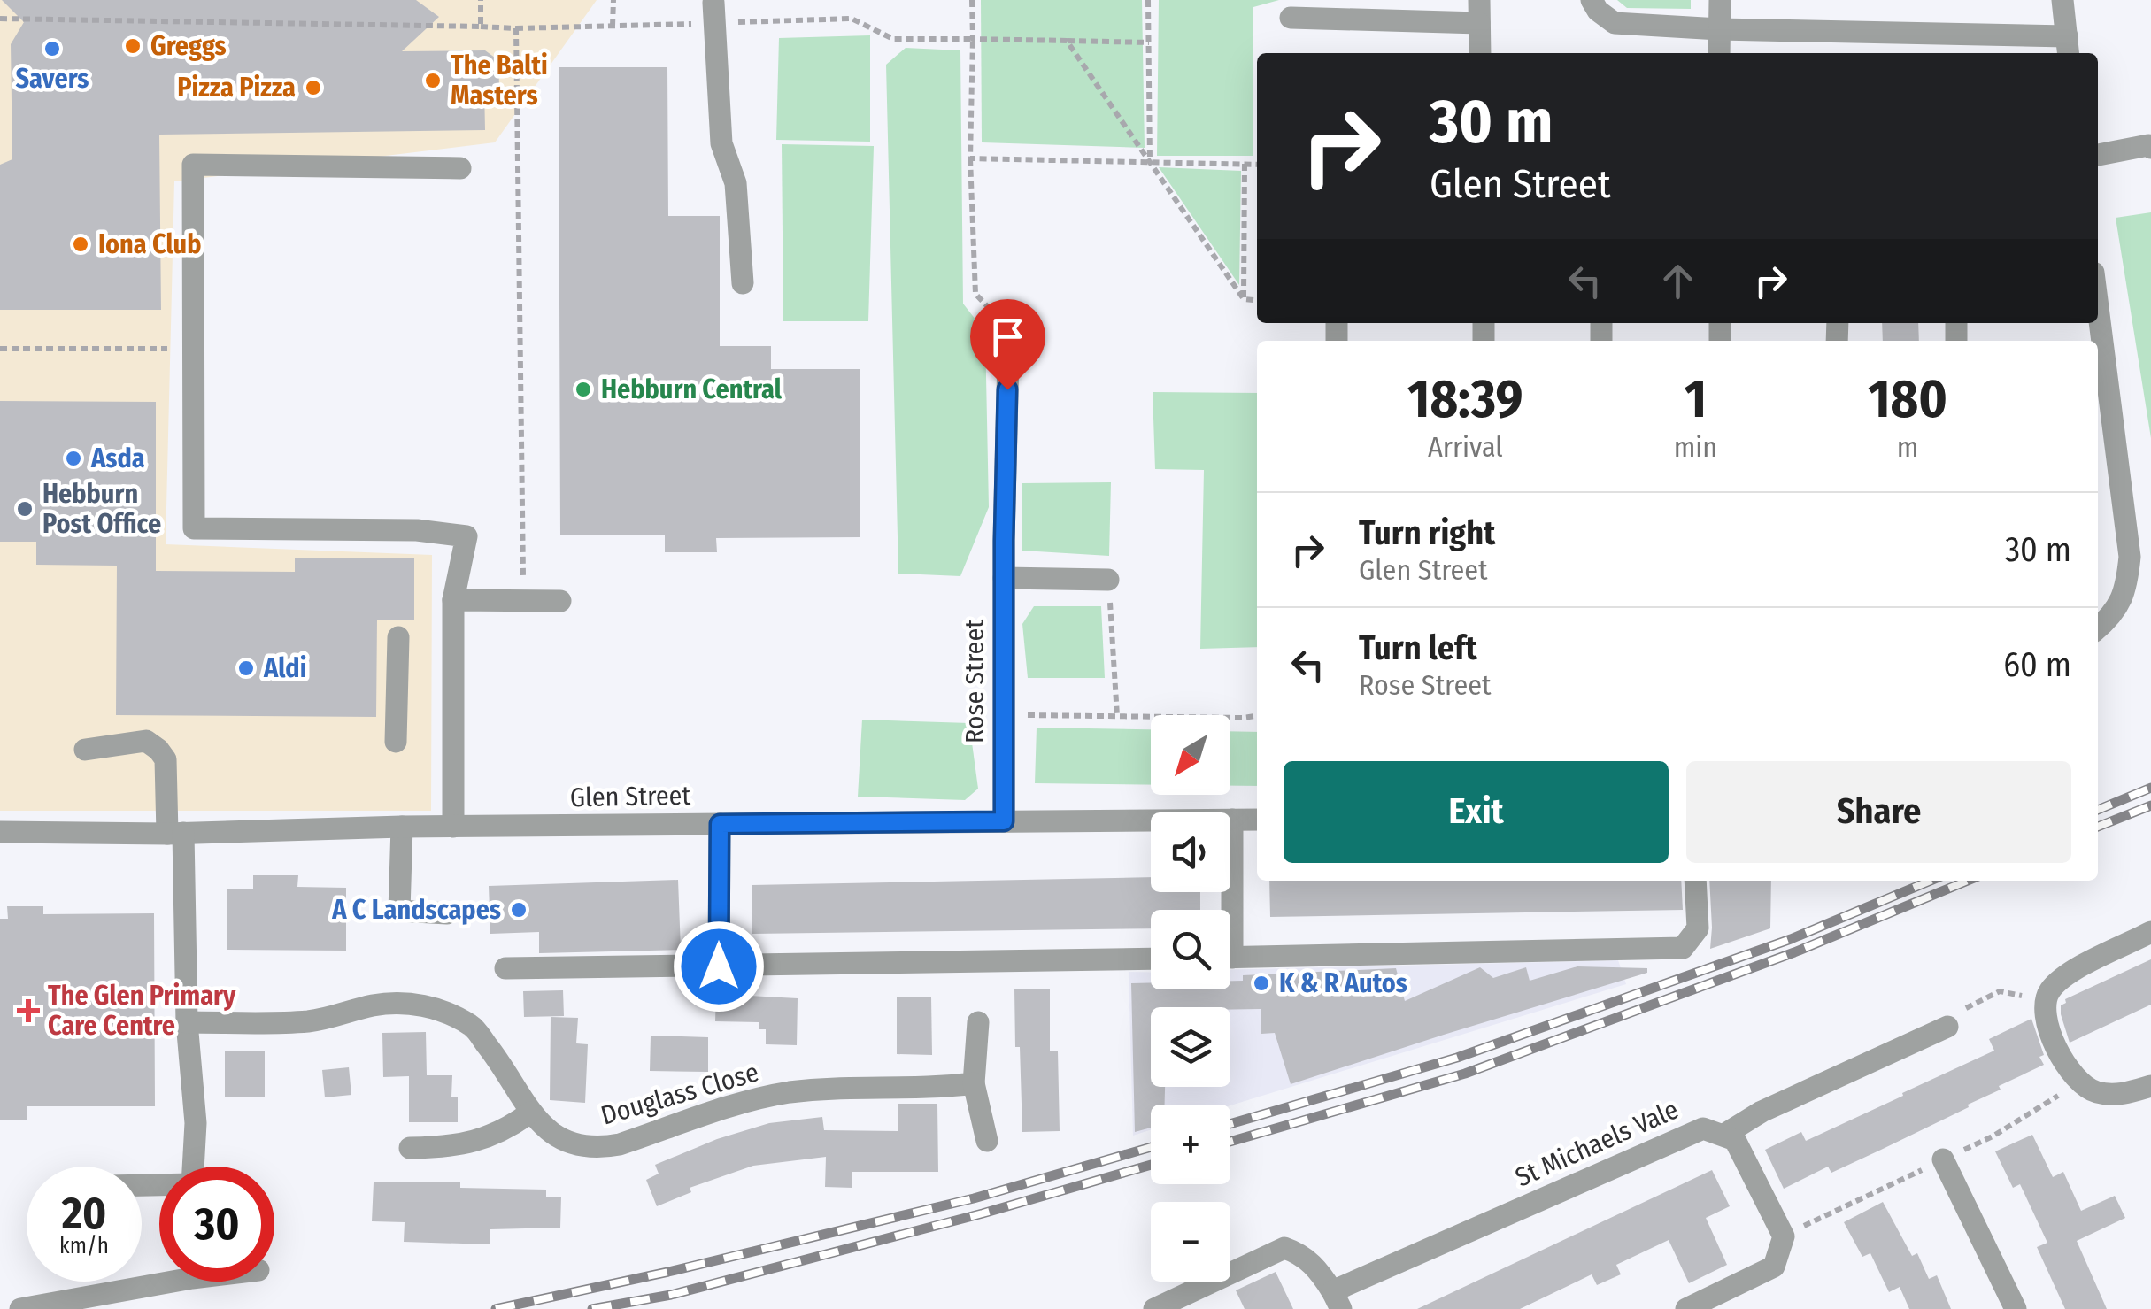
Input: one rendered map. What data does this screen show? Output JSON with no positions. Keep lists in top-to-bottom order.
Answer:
{
  "streets": {
    "street": [
      "Rose Street",
      "Glen Street",
      "Douglass Close",
      "St Michaels Vale"
    ]
  },
  "crossings": [
    ["Rose Street", "Glen Street"]
  ],
  "places": {
    "other": [
      "Greggs",
      "Savers",
      "The Balti Masters",
      "Pizza Pizza",
      "Iona Club",
      "Hebburn Central",
      "Asda",
      "Hebburn Post Office",
      "Aldi",
      "A C Landscapes",
      "K & R Autos"
    ],
    "health": ["The Glen Primary Care Centre"]
  },
  "north": "bottom left",
  "page": {
    "turn": ["30 m", "Glen Street"],
    "eta": [
      "18:39",
      "Arrival",
      "1",
      "min",
      "180",
      "m"
    ],
    "list": [
      {
        "name": "Turn right",
        "note": "Glen Street",
        "value": "30 m"
      },
      {
        "name": "Turn left",
        "note": "Rose Street",
        "value": "60 m"
      }
    ],
    "map_buttons": ["+", "−"],
    "buttons": ["Exit", "Share"],
    "speed": "20 km/h",
    "limit": "30"
  }
}
